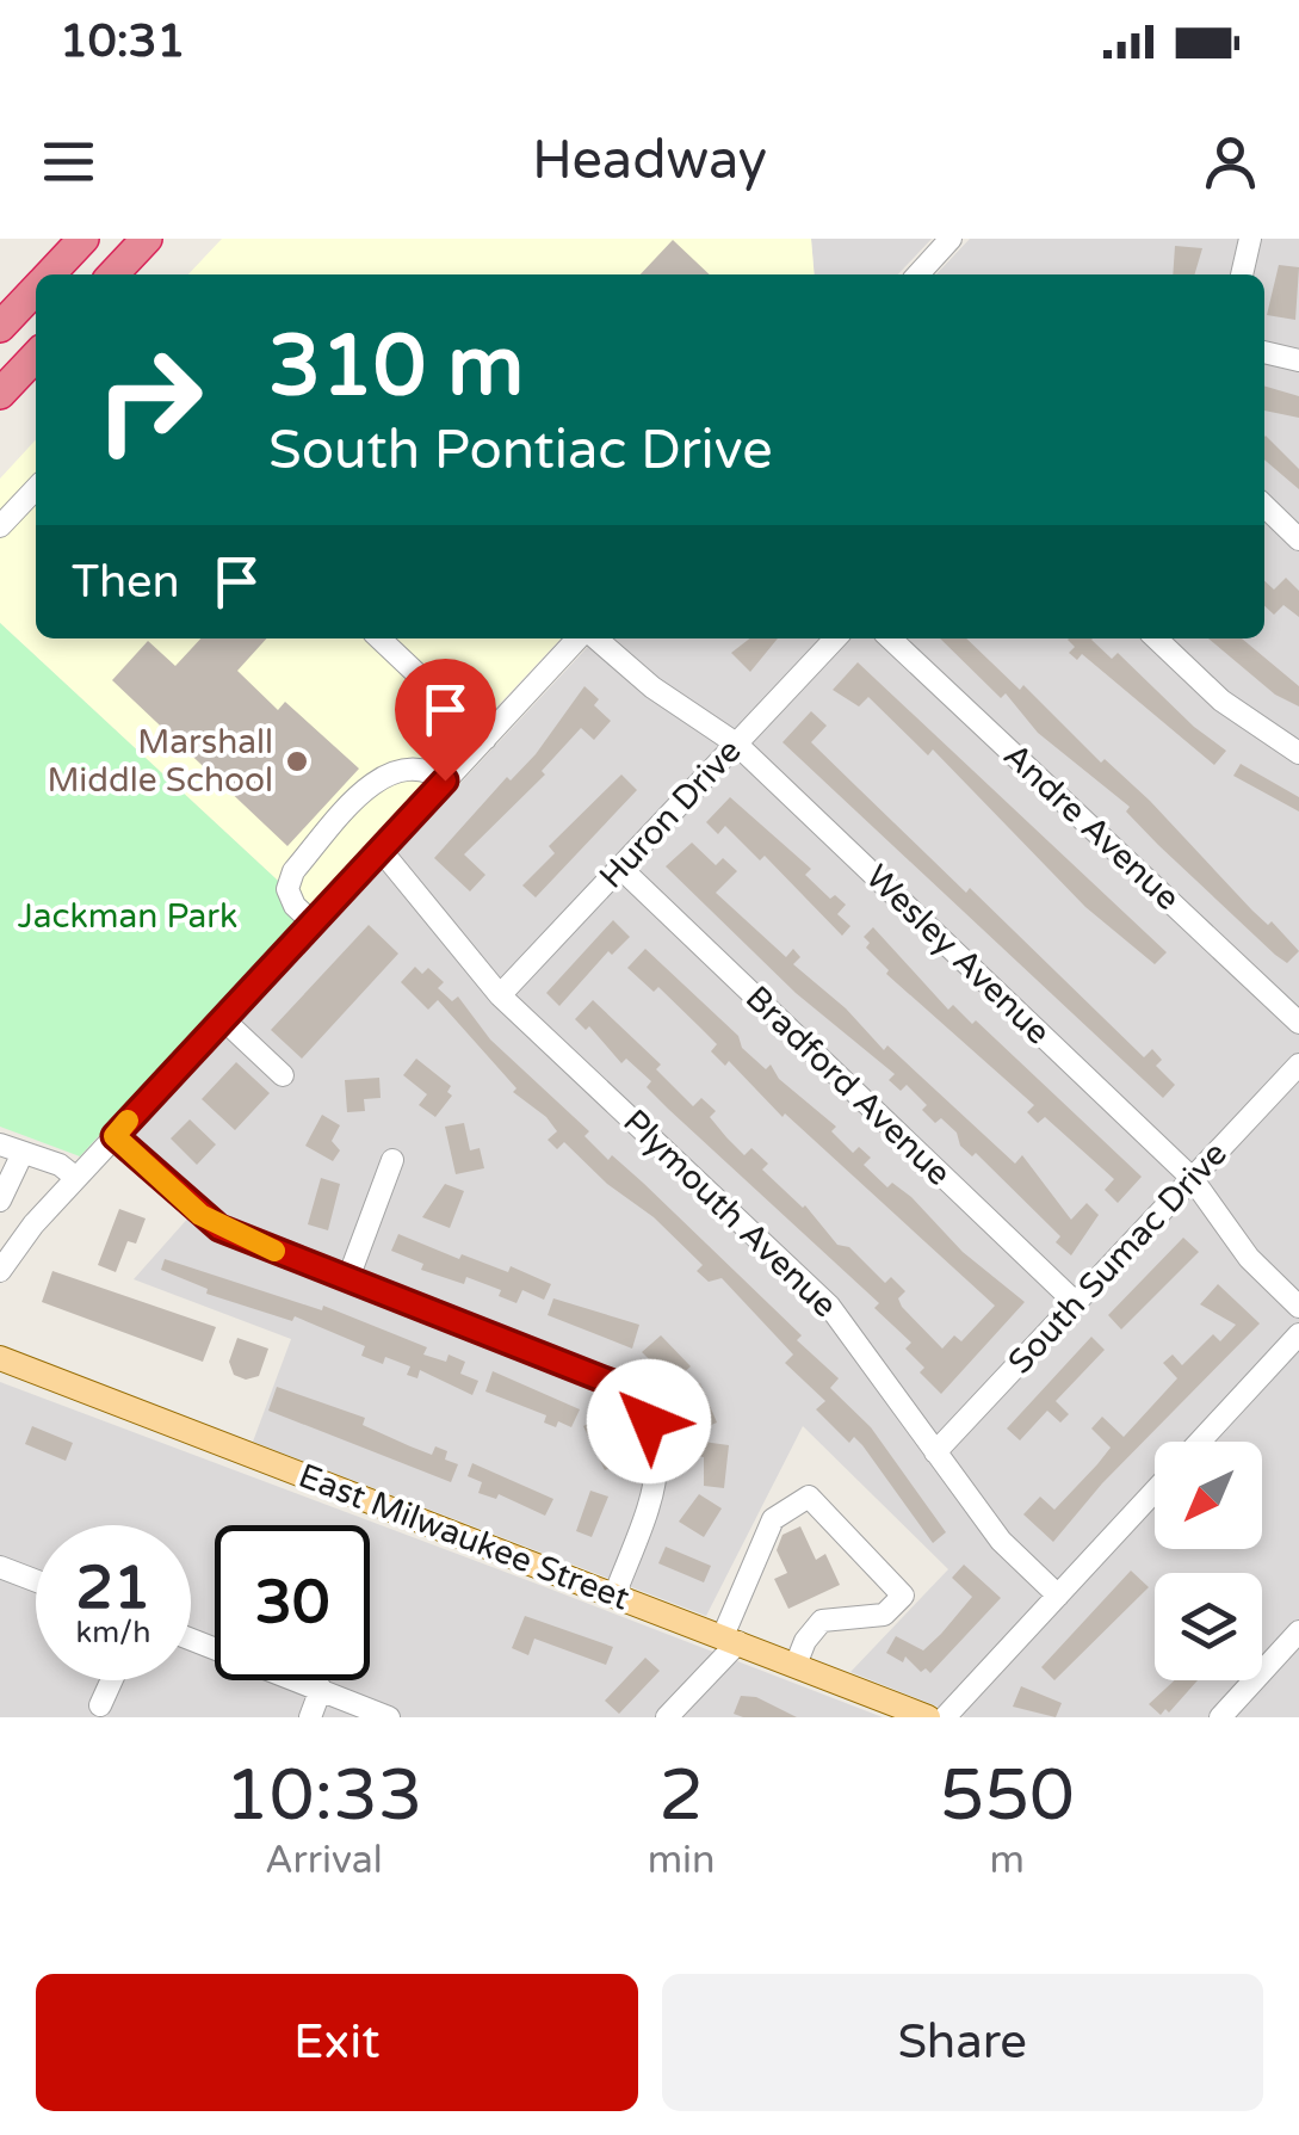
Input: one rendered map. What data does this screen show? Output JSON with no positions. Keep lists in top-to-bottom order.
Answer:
{
  "streets": {
    "main road": ["East Milwaukee Street"],
    "street": [
      "Huron Drive",
      "Andre Avenue",
      "Wesley Avenue",
      "Bradford Avenue",
      "Plymouth Avenue",
      "South Sumac Drive"
    ]
  },
  "crossings": [
    ["Huron Drive", "Wesley Avenue"],
    ["Huron Drive", "Bradford Avenue"],
    ["Huron Drive", "Plymouth Avenue"],
    ["Wesley Avenue", "South Sumac Drive"],
    ["Bradford Avenue", "South Sumac Drive"],
    ["Plymouth Avenue", "South Sumac Drive"]
  ],
  "parks": ["Jackman Park"],
  "places": ["Marshall Middle School"],
  "north": "bottom left",
  "page": {
    "status": "10:31",
    "header": "Headway",
    "turn": ["310 m", "South Pontiac Drive"],
    "then": "Then",
    "speed": "21 km/h",
    "limit": "30",
    "eta": [
      "10:33",
      "Arrival",
      "2",
      "min",
      "550",
      "m"
    ],
    "buttons": ["Exit", "Share"]
  }
}
